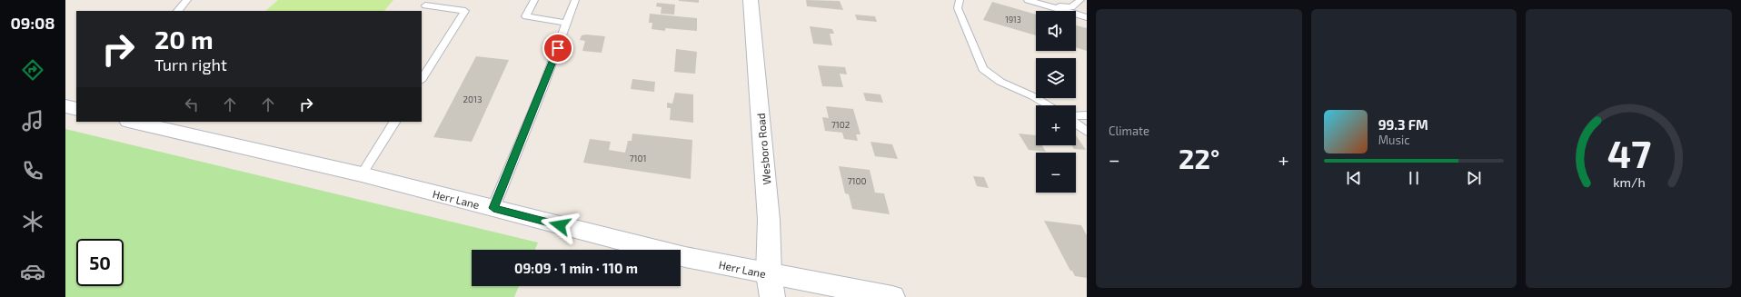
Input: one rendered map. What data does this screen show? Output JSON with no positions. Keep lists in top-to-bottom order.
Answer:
{
  "streets": {
    "main road": ["Wesboro Road", "Herr Lane"]
  },
  "crossings": [
    ["Wesboro Road", "Herr Lane"]
  ],
  "house_numbers": [
    "1913",
    "2013",
    "7102",
    "7101",
    "7100"
  ],
  "page": {
    "tabs": "09:08",
    "tile": "Climate",
    "map_buttons": ["+", "−"],
    "turn": ["20 m", "Turn right"],
    "song": ["99.3 FM", "Music"],
    "heat": ["−", "22°", "+"],
    "limit": "50",
    "trip": "09:09 · 1 min · 110 m",
    "gauge": ["47", "km/h"]
  }
}
